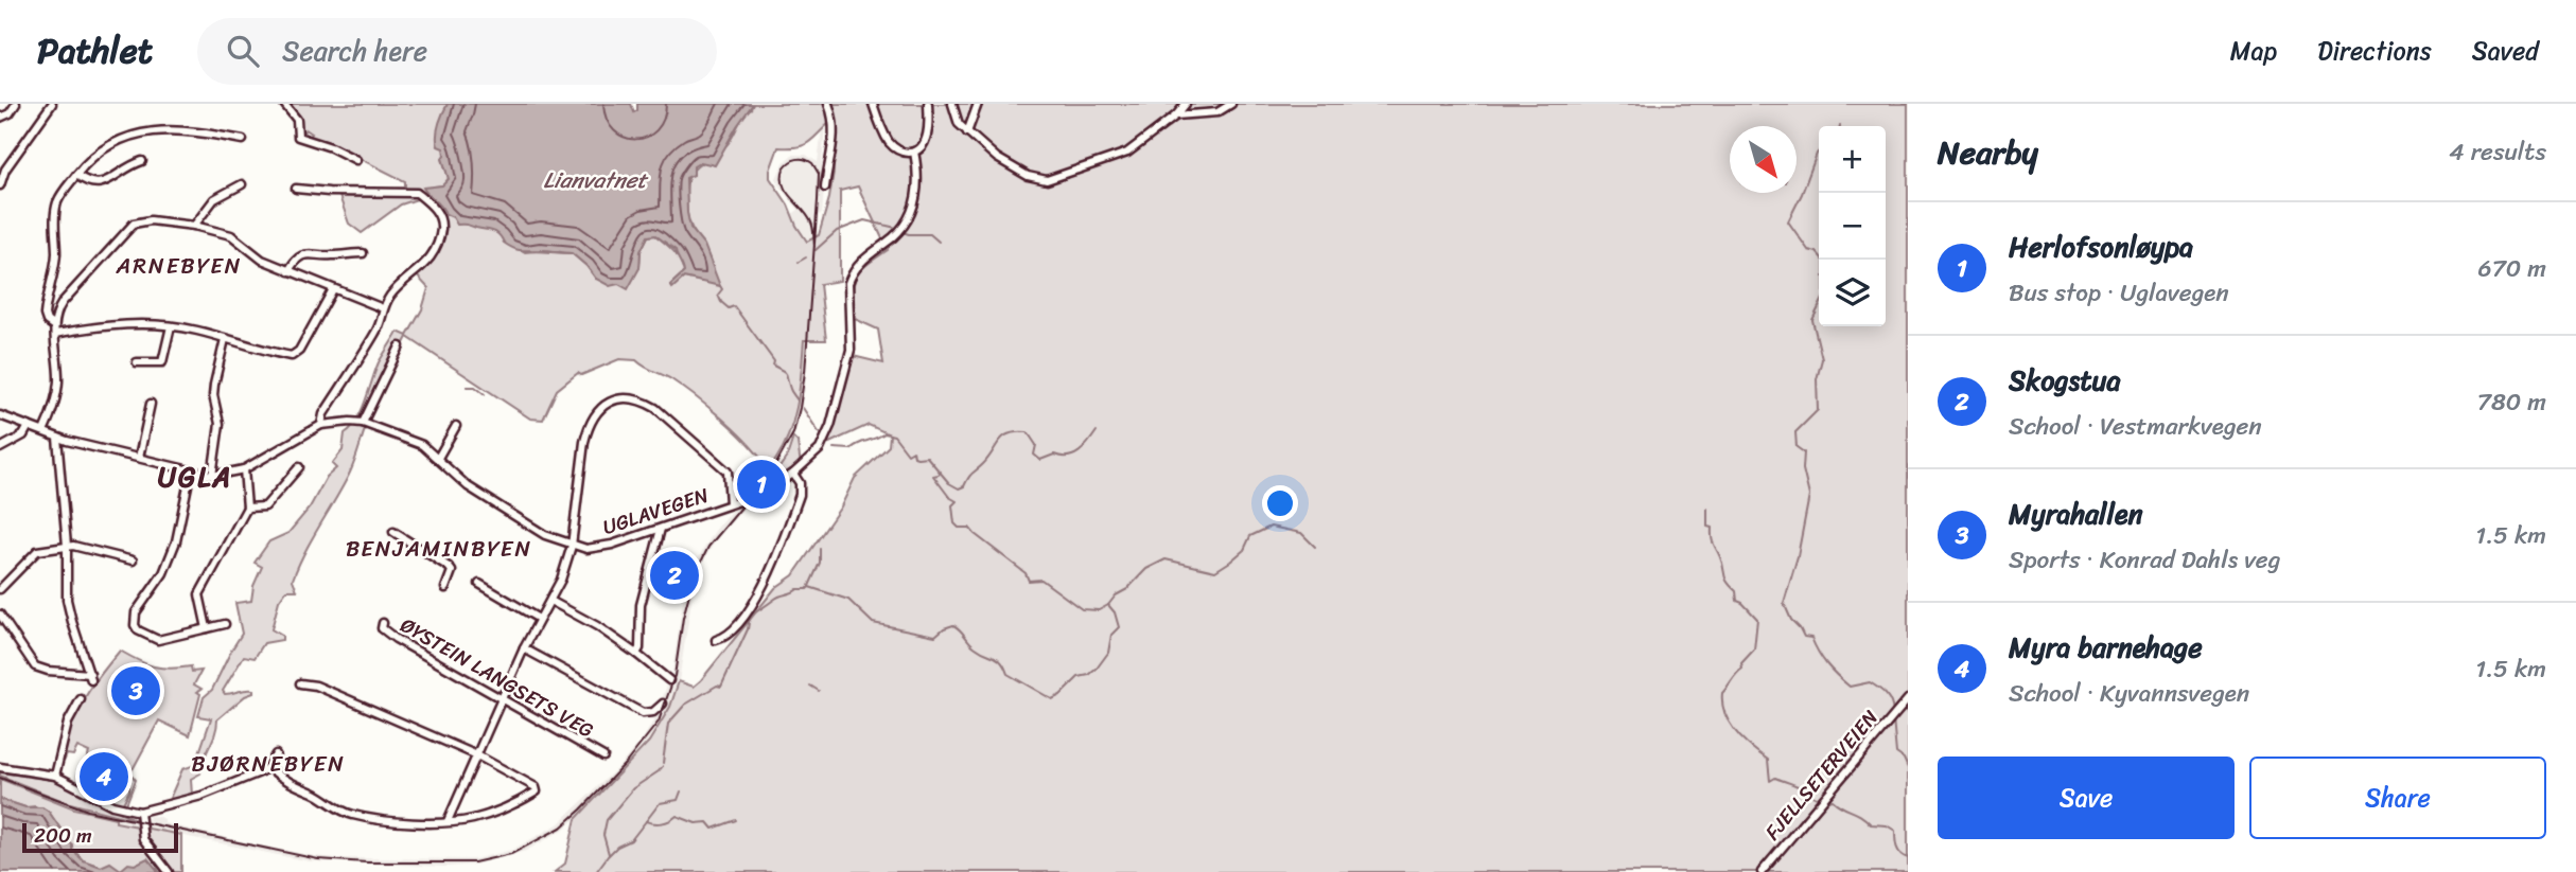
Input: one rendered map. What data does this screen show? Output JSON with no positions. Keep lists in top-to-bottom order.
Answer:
{
  "streets": {
    "street": ["UGLAVEGEN", "ØYSTEIN LANGSETS VEG", "FJELLSETERVEIEN"]
  },
  "districts": [
    "ARNEBYEN",
    "UGLA",
    "BENJAMINBYEN",
    "BJØRNEBYEN"
  ],
  "water": ["Lianvatnet"],
  "scale_bar": "200 m",
  "north": "bottom right",
  "page": {
    "header": "Pathlet",
    "search": "Search here",
    "nav": ["Map", "Directions", "Saved"],
    "heading": ["Nearby", "4 results"],
    "map_buttons": ["+", "−"],
    "list": [
      {
        "mark": "1",
        "name": "Herlofsonløypa",
        "note": "Bus stop · Uglavegen",
        "value": "670 m"
      },
      {
        "mark": "2",
        "name": "Skogstua",
        "note": "School · Vestmarkvegen",
        "value": "780 m"
      },
      {
        "mark": "3",
        "name": "Myrahallen",
        "note": "Sports · Konrad Dahls veg",
        "value": "1.5 km"
      },
      {
        "mark": "4",
        "name": "Myra barnehage",
        "note": "School · Kyvannsvegen",
        "value": "1.5 km"
      }
    ],
    "pins": [
      "1",
      "2",
      "3",
      "4"
    ],
    "buttons": ["Save", "Share"],
    "scale": "200 m"
  }
}
